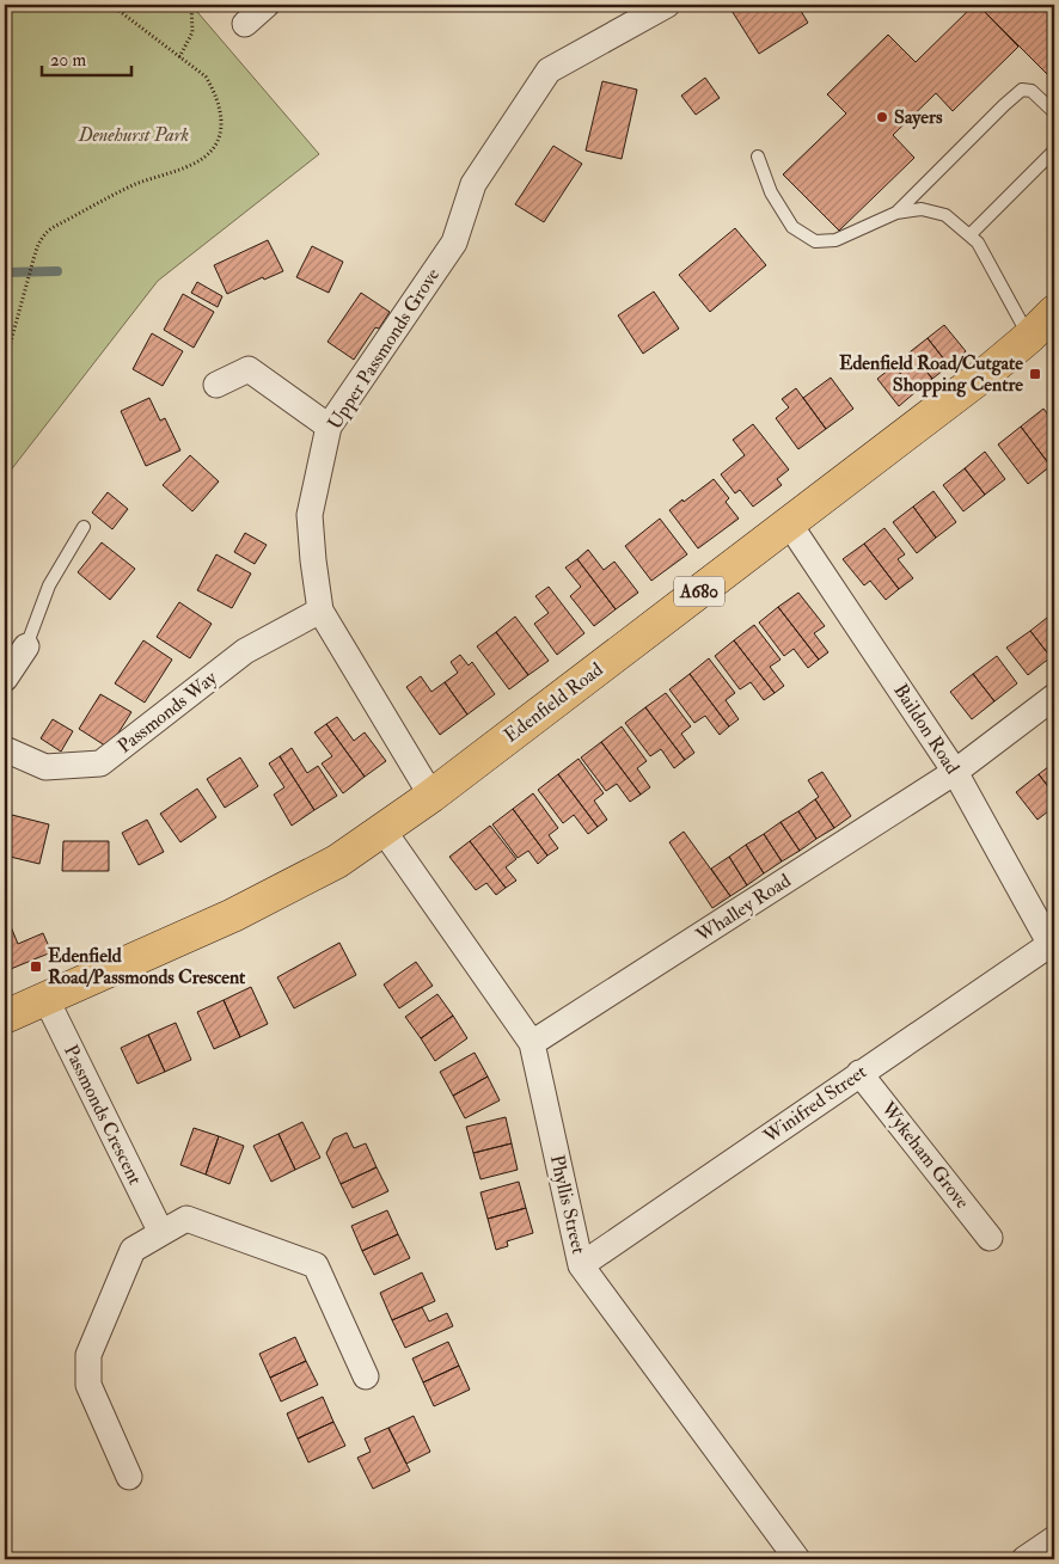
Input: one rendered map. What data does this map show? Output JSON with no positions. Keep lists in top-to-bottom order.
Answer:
{
  "streets": {
    "main road": ["A680", "Edenfield Road"],
    "street": [
      "Upper Passmonds Grove",
      "Passmonds Way",
      "Baildon Road",
      "Whalley Road",
      "Winifred Street",
      "Passmonds Crescent",
      "Wykeham Grove",
      "Phyllis Street"
    ]
  },
  "crossings": [
    ["Upper Passmonds Grove", "Edenfield Road"],
    ["Upper Passmonds Grove", "Passmonds Way"],
    ["Edenfield Road", "Baildon Road"],
    ["Edenfield Road", "Passmonds Crescent"],
    ["Edenfield Road", "Phyllis Street"],
    ["Baildon Road", "Whalley Road"],
    ["Baildon Road", "Winifred Street"],
    ["Whalley Road", "Phyllis Street"],
    ["Winifred Street", "Wykeham Grove"],
    ["Winifred Street", "Phyllis Street"]
  ],
  "parks": ["Denehurst Park"],
  "places": {
    "other": ["Sayers"],
    "transit": ["Edenfield Road/Cutgate Shopping Centre", "Edenfield Road/Passmonds Crescent"]
  },
  "scale_bar": "20 m"
}
